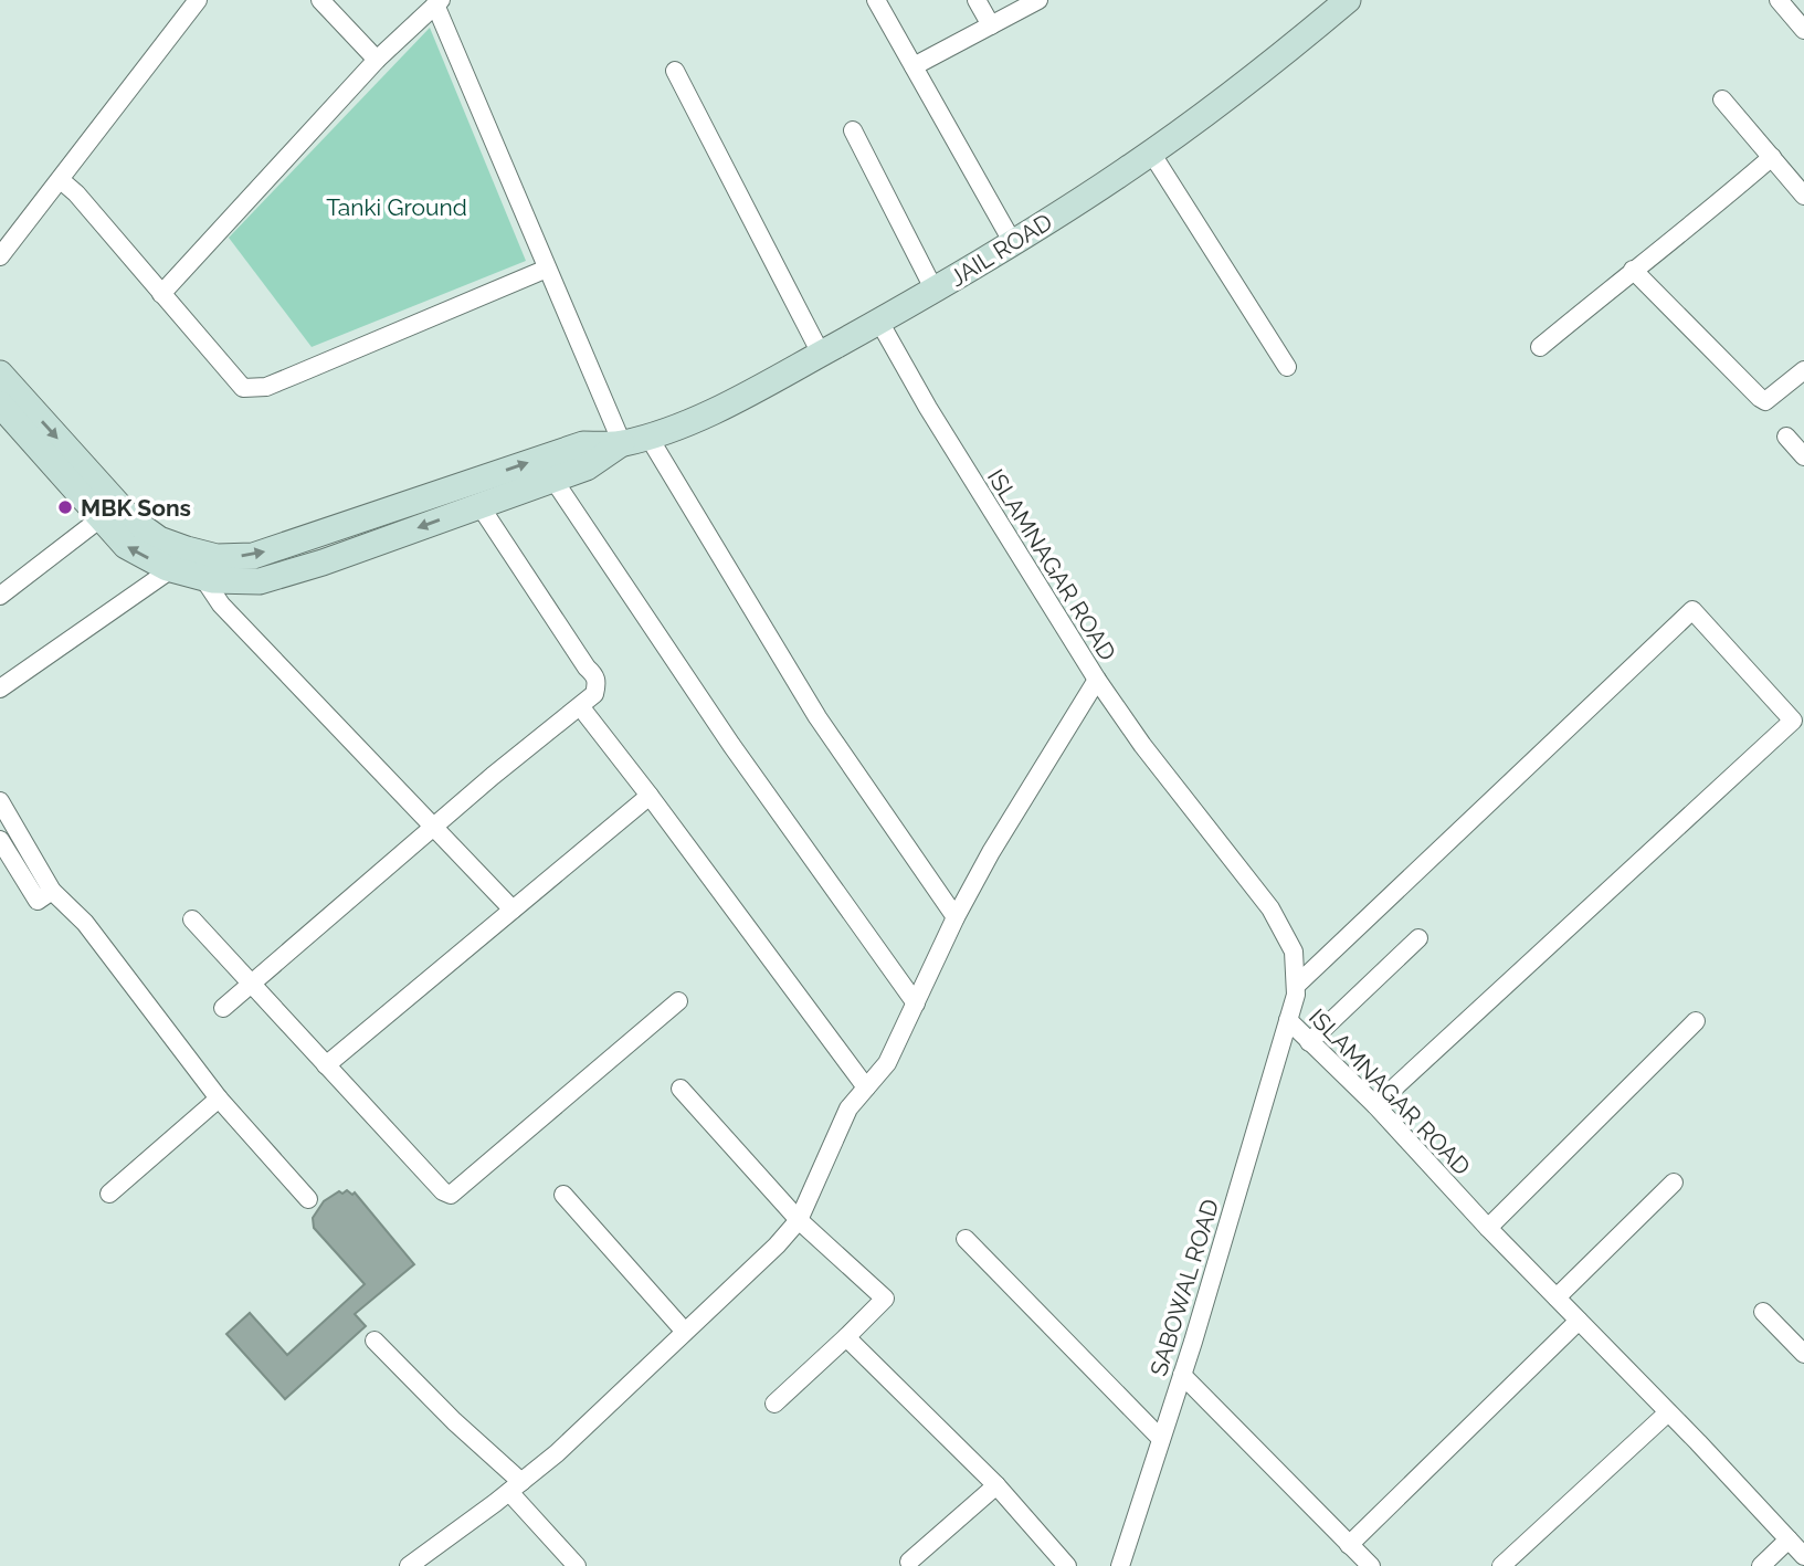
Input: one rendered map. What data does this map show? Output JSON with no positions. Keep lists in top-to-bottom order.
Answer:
{
  "streets": {
    "main road": ["JAIL ROAD"],
    "street": ["ISLAMNAGAR ROAD", "SABOWAL ROAD"]
  },
  "crossings": [
    ["JAIL ROAD", "ISLAMNAGAR ROAD"],
    ["ISLAMNAGAR ROAD", "SABOWAL ROAD"]
  ],
  "parks": ["Tanki Ground"],
  "places": ["MBK Sons"]
}
